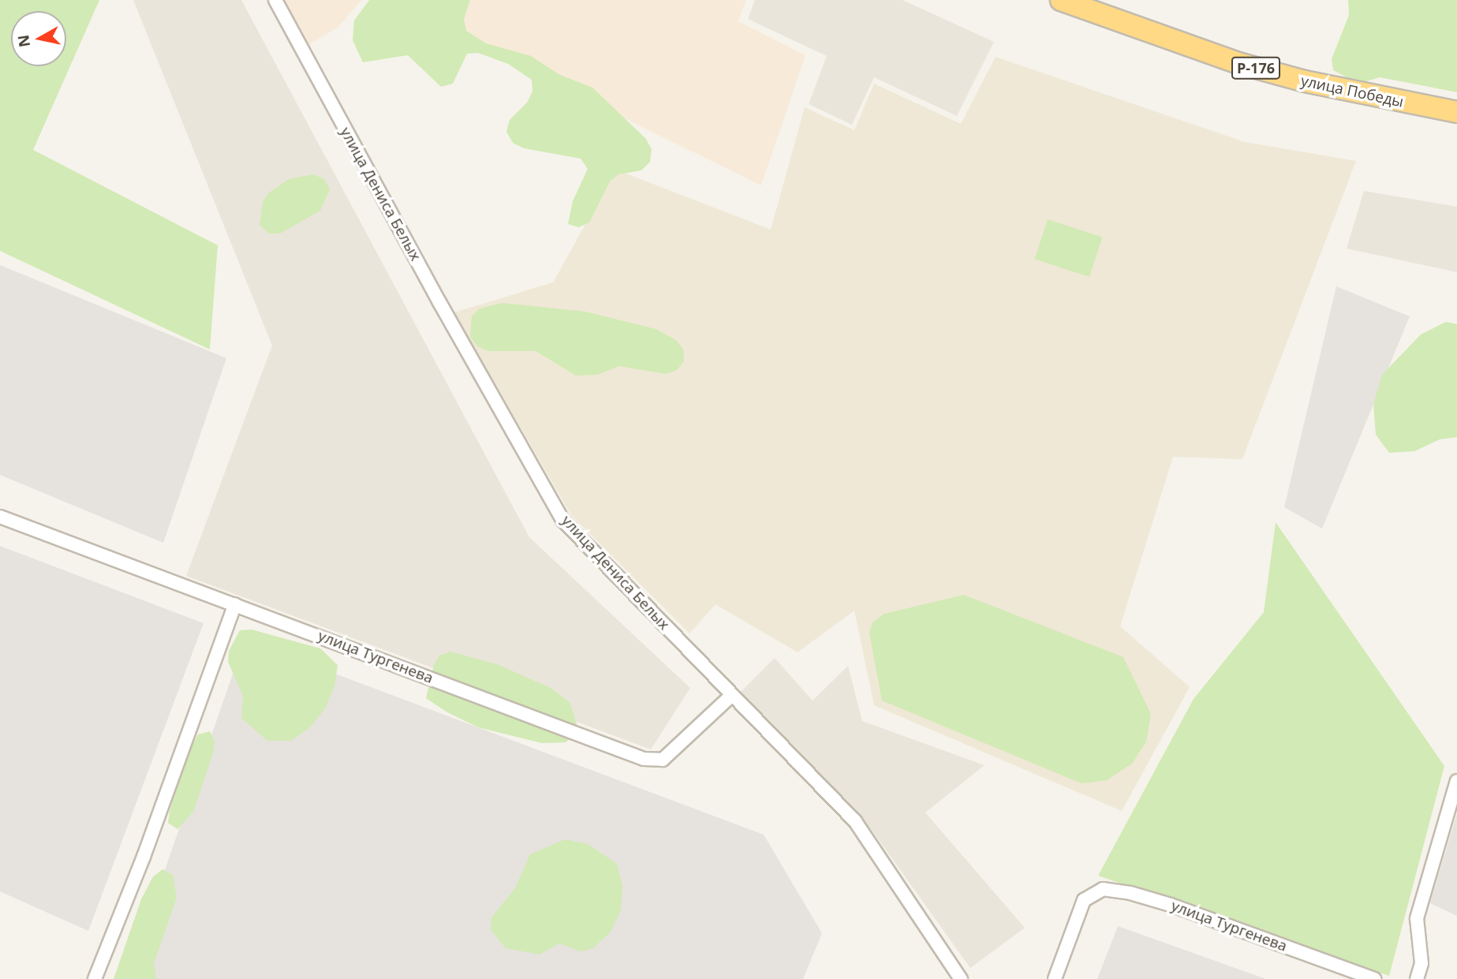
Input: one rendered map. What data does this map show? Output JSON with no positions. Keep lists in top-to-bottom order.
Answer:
{
  "streets": {
    "highway": ["Р-176", "улица Победы"],
    "street": ["улица Дениса Белых", "улица Тургенева"]
  },
  "crossings": [
    ["улица Дениса Белых", "улица Тургенева"]
  ],
  "north": "left"
}
